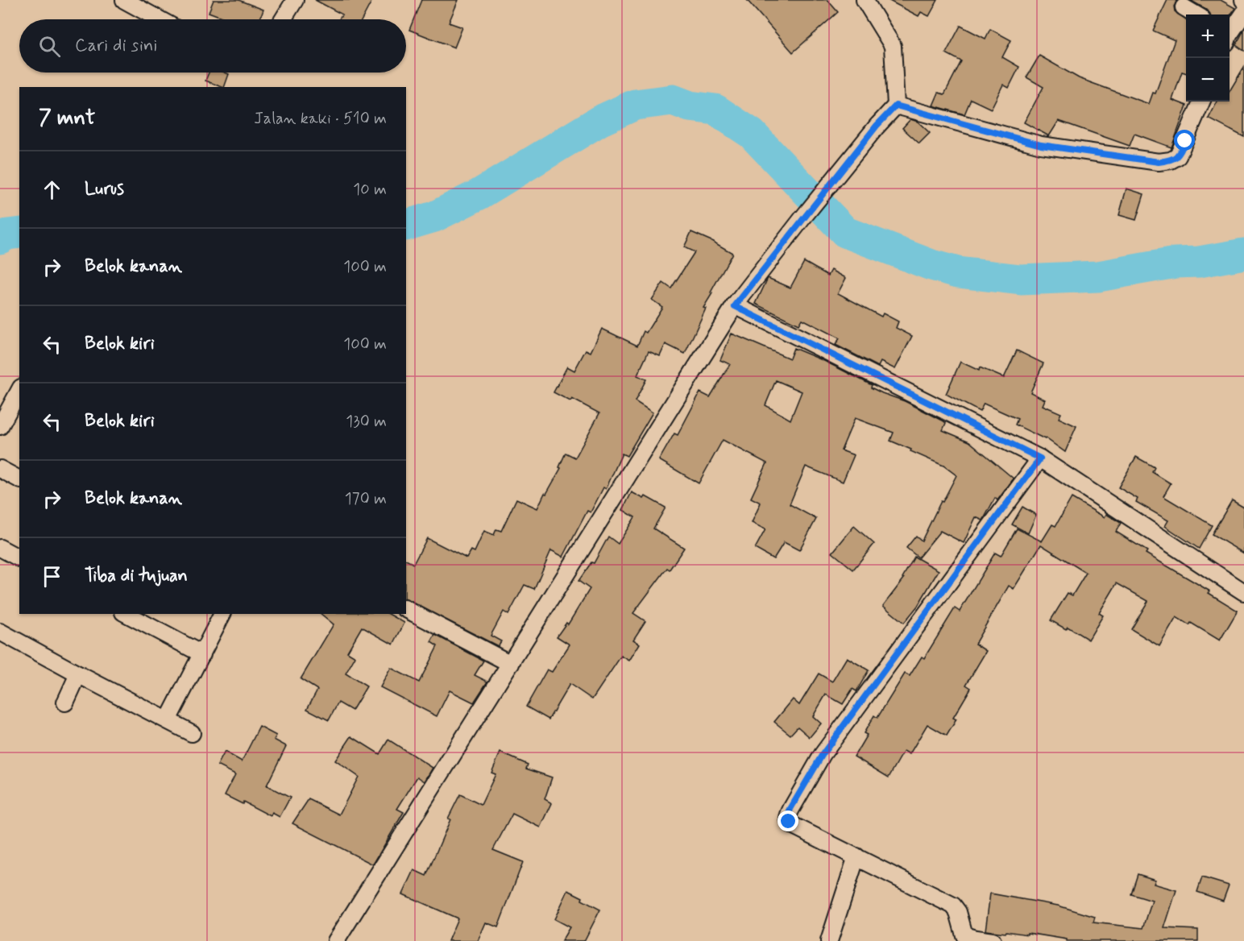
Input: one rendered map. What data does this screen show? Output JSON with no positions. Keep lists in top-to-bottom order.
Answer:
{
  "page": {
    "map_buttons": ["+", "−"],
    "search": "Cari di sini",
    "heading": ["7 mnt", "Jalan kaki · 510 m"],
    "list": [
      ["Lurus", "10 m"],
      ["Belok kanan", "100 m"],
      ["Belok kiri", "100 m"],
      ["Belok kiri", "130 m"],
      ["Belok kanan", "170 m"],
      "Tiba di tujuan"
    ]
  }
}
